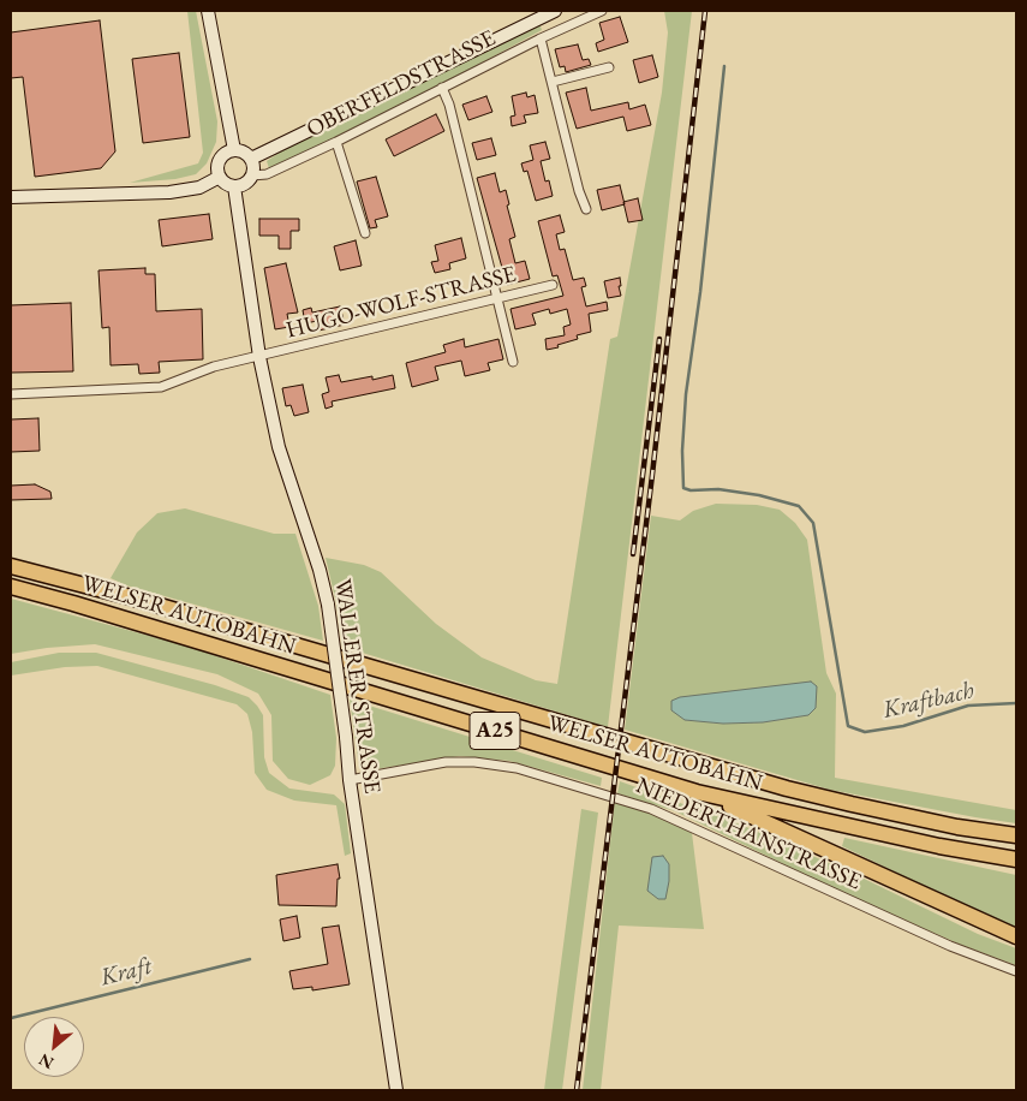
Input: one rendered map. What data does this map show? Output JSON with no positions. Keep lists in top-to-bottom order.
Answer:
{
  "streets": {
    "highway": ["WELSER AUTOBAHN", "A25"],
    "street": [
      "OBERFELDSTRASSE",
      "HUGO-WOLF-STRASSE",
      "WALLERER STRASSE",
      "NIEDERTHANSTRASSE"
    ]
  },
  "crossings": [
    ["OBERFELDSTRASSE", "WALLERER STRASSE"],
    ["HUGO-WOLF-STRASSE", "WALLERER STRASSE"],
    ["WALLERER STRASSE", "NIEDERTHANSTRASSE"]
  ],
  "water": ["Kraftbach", "Kraft"],
  "north": "bottom left"
}
